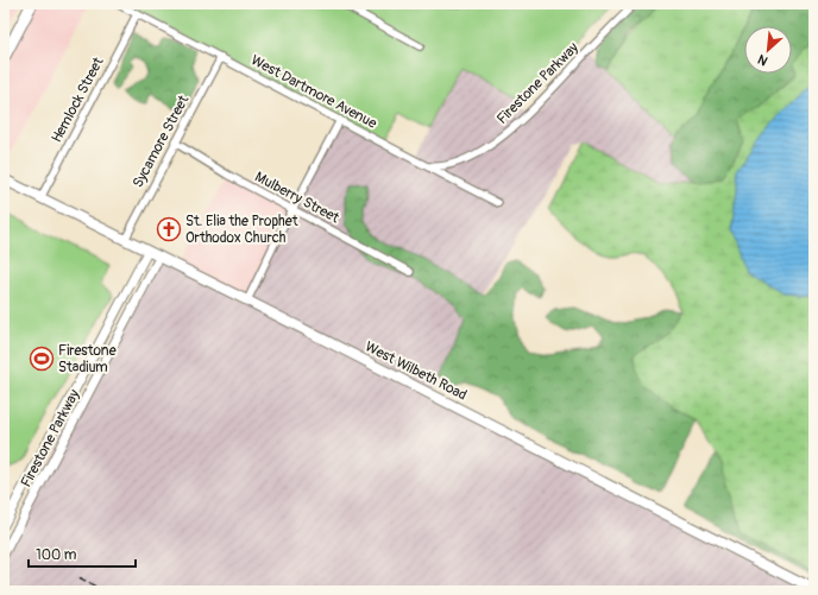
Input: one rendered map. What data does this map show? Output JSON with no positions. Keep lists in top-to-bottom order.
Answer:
{
  "streets": {
    "main road": ["West Wilbeth Road"],
    "street": [
      "Firestone Parkway",
      "West Dartmore Avenue",
      "Hemlock Street",
      "Sycamore Street",
      "Mulberry Street"
    ]
  },
  "crossings": [
    ["Firestone Parkway", "West Dartmore Avenue"],
    ["Firestone Parkway", "West Wilbeth Road"],
    ["West Dartmore Avenue", "Hemlock Street"],
    ["West Dartmore Avenue", "Sycamore Street"],
    ["Hemlock Street", "West Wilbeth Road"],
    ["Sycamore Street", "Mulberry Street"],
    ["Sycamore Street", "West Wilbeth Road"]
  ],
  "places": {
    "church": ["St. Elia the Prophet Orthodox Church"],
    "sports": ["Firestone Stadium"]
  },
  "scale_bar": "100 m",
  "north": "bottom left"
}
